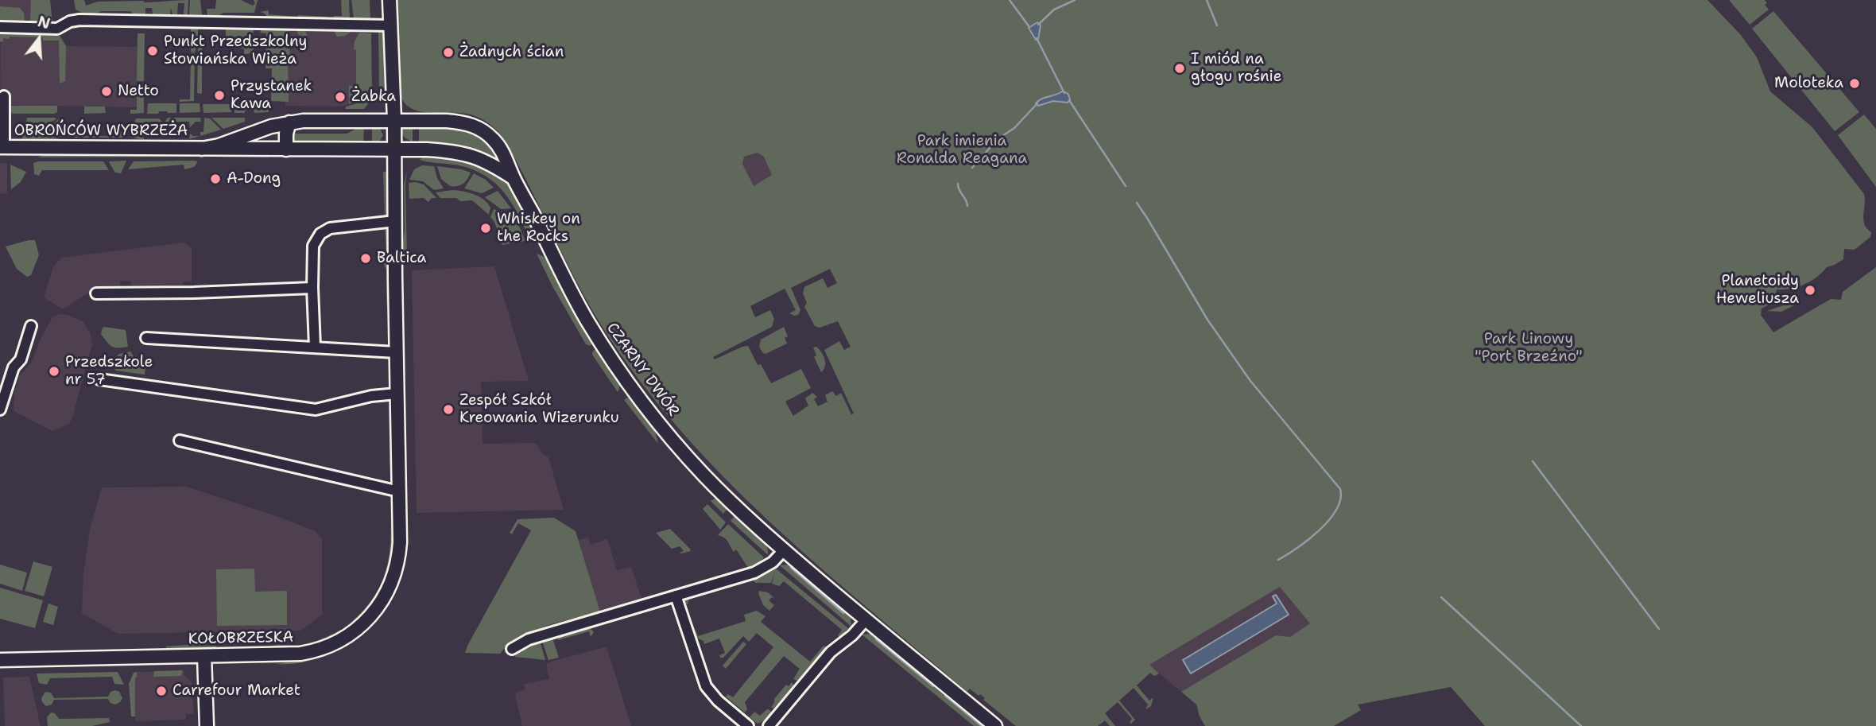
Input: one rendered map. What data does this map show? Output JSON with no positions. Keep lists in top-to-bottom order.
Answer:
{
  "streets": {
    "main road": ["OBROŃCÓW WYBRZEŻA", "CZARNY DWÓR", "KOŁOBRZESKA"]
  },
  "crossings": [
    ["OBROŃCÓW WYBRZEŻA", "CZARNY DWÓR"],
    ["OBROŃCÓW WYBRZEŻA", "KOŁOBRZESKA"],
    ["CZARNY DWÓR", "KOŁOBRZESKA"]
  ],
  "parks": ["Park imienia Ronalda Reagana", "Park Linowy \"Port Brzeźno\""],
  "places": [
    "Punkt Przedszkolny Słowiańska Wieża",
    "Żadnych ścian",
    "I miód na głogu rośnie",
    "Moloteka",
    "Netto",
    "Przystanek Kawa",
    "Żabka",
    "A-Dong",
    "Whiskey on the Rocks",
    "Baltica",
    "Planetoidy Heweliusza",
    "Przedszkole nr 57",
    "Zespół Szkół Kreowania Wizerunku",
    "Carrefour Market"
  ],
  "north": "top"
}
